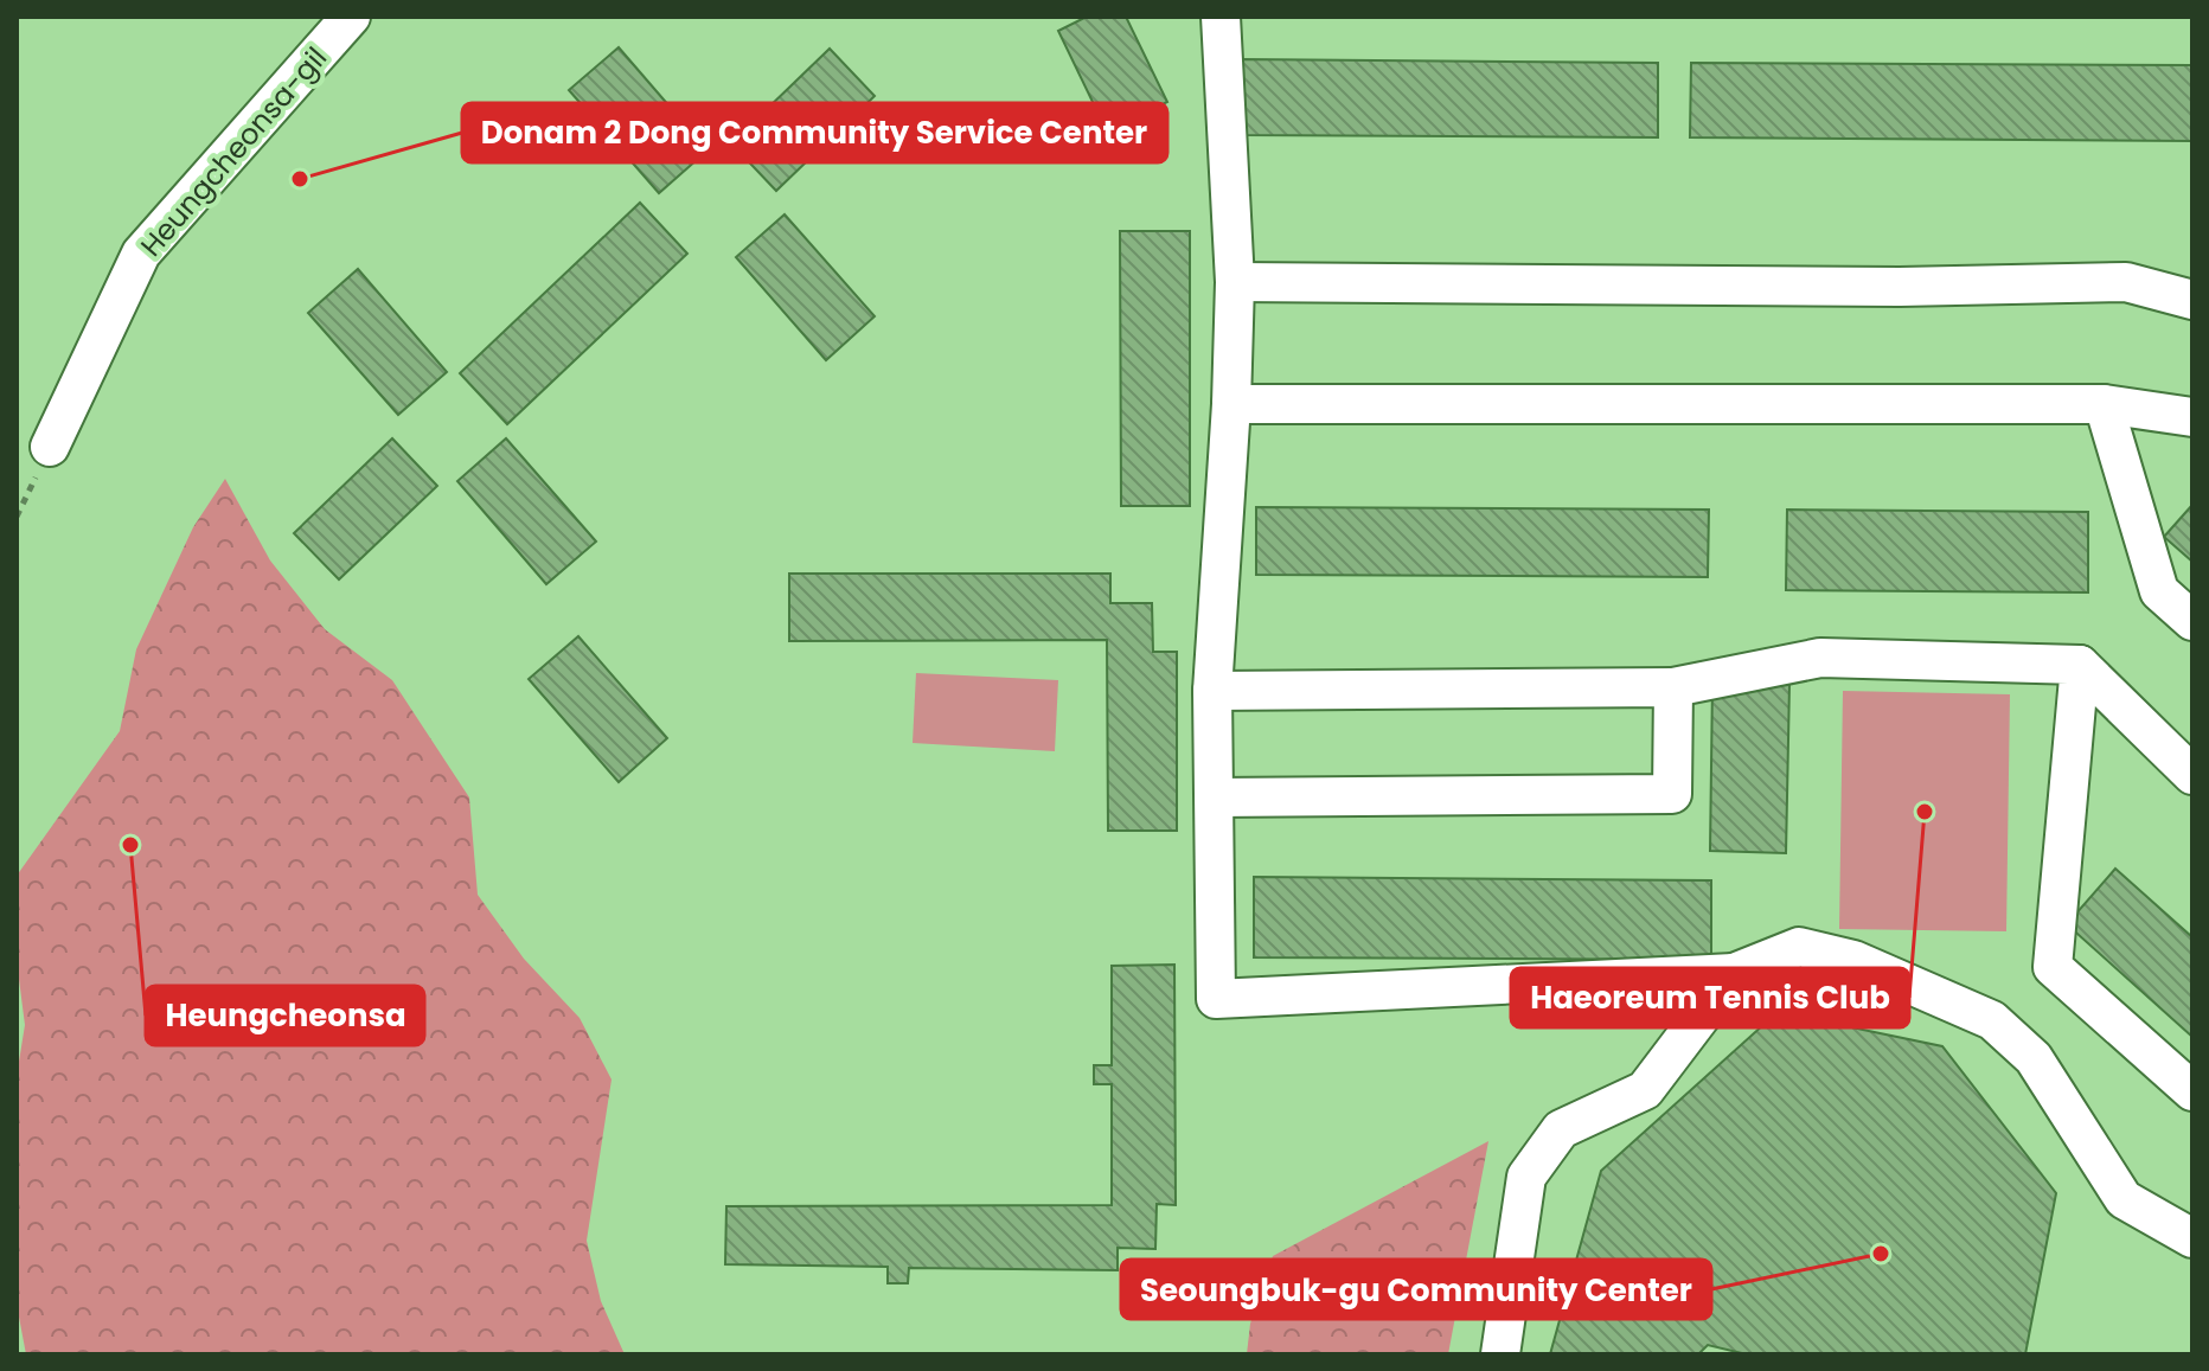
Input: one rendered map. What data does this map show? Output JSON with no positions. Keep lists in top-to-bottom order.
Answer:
{
  "streets": {
    "street": ["Heungcheonsa-gil"]
  },
  "places": [
    "Donam 2 Dong Community Service Center",
    "Haeoreum Tennis Club",
    "Heungcheonsa",
    "Seoungbuk-gu Community Center"
  ]
}
